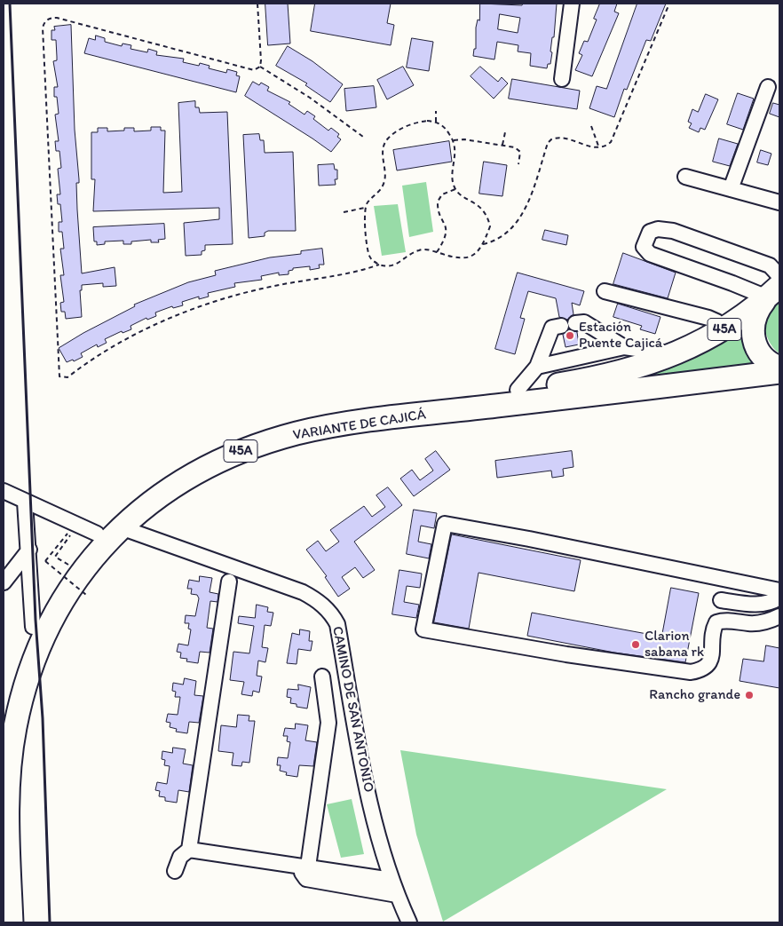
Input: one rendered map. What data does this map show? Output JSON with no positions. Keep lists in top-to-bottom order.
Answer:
{
  "streets": {
    "highway": ["45A", "VARIANTE DE CAJICÁ"],
    "street": ["CAMINO DE SAN ANTONIO"]
  },
  "crossings": [
    ["VARIANTE DE CAJICÁ", "CAMINO DE SAN ANTONIO"]
  ],
  "places": ["Estación Puente Cajicá", "Clarion sabana rk", "Rancho grande"]
}
